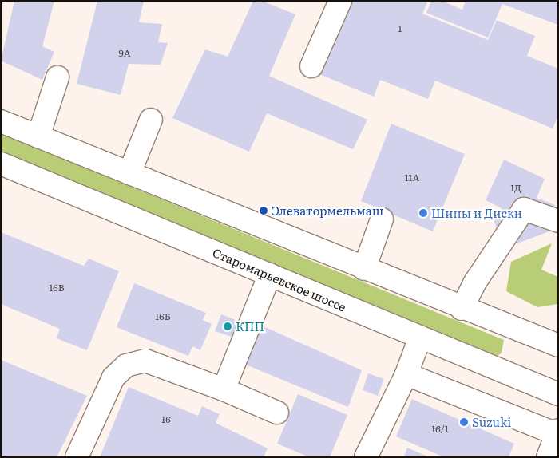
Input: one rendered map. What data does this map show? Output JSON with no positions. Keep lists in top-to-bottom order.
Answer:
{
  "streets": {
    "main road": ["Старомарьевское шоссе"]
  },
  "places": [
    "Элеватормельмаш",
    "Шины и Диски",
    "КПП",
    "Suzuki"
  ],
  "house_numbers": [
    "1",
    "9А",
    "11А",
    "1Д",
    "16В",
    "16Б",
    "16",
    "16/1"
  ]
}
